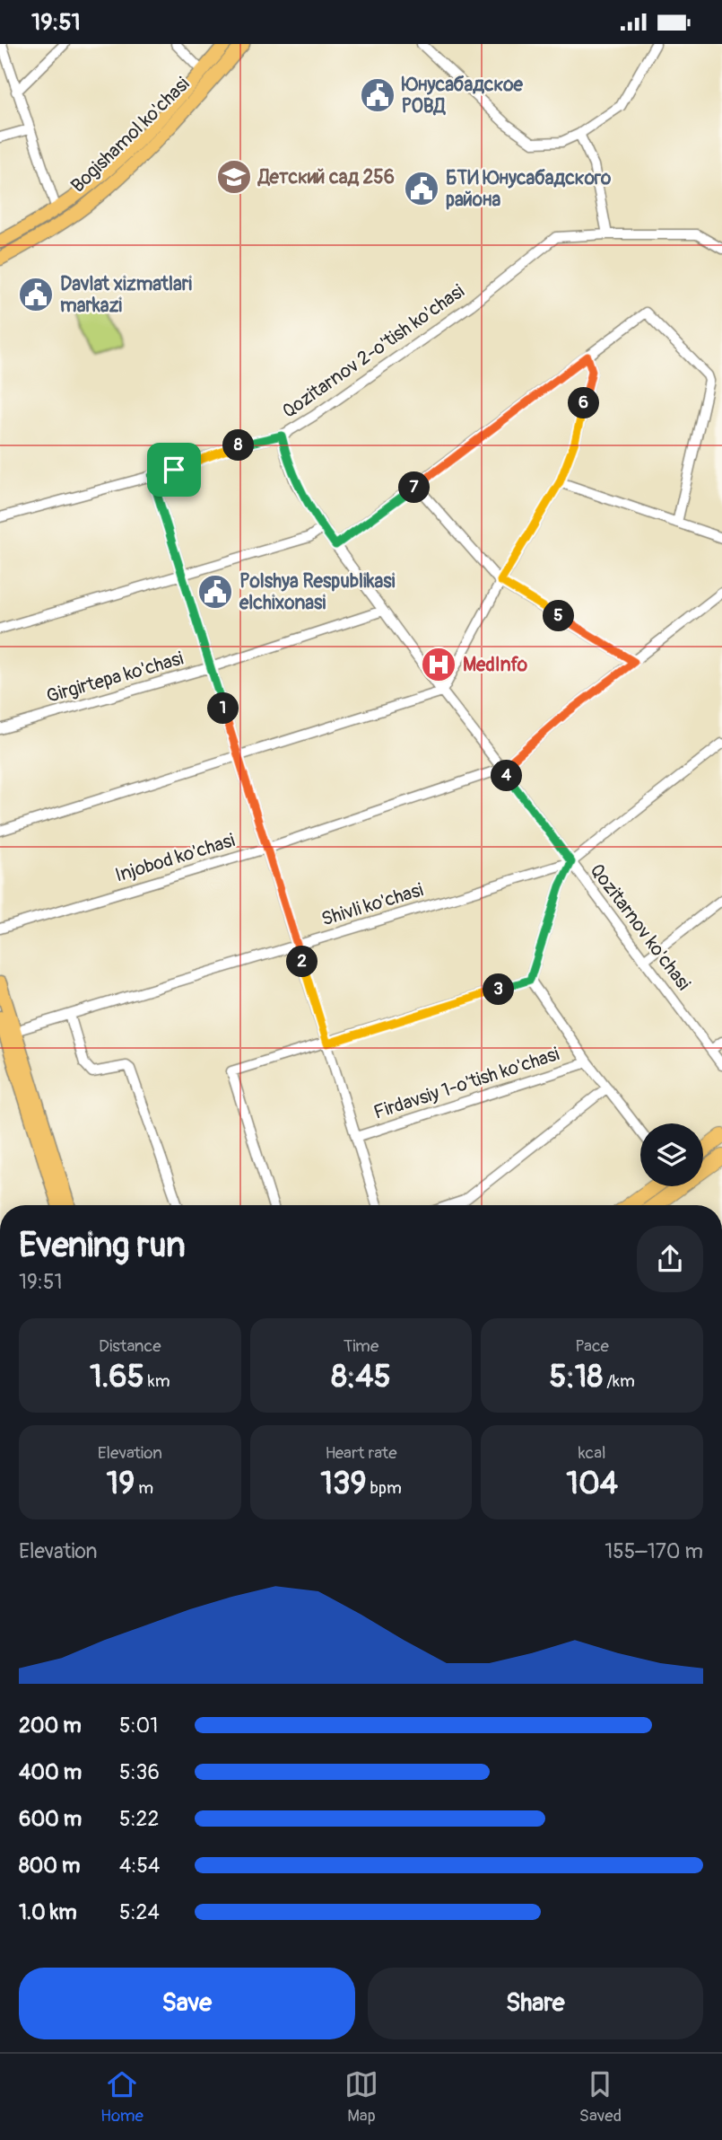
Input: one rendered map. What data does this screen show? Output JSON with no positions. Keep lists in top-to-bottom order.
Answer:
{
  "streets": {
    "main road": ["Bogishamol ko'chasi"],
    "street": [
      "Qozitarnov 2-o'tish ko'chasi",
      "Girgirtepa ko'chasi",
      "Injobod ko'chasi",
      "Shivli ko'chasi",
      "Qozitarnov ko'chasi",
      "Firdavsiy 1-o'tish ko'chasi"
    ]
  },
  "crossings": [
    ["Qozitarnov 2-o'tish ko'chasi", "Qozitarnov ko'chasi"],
    ["Girgirtepa ko'chasi", "Qozitarnov ko'chasi"],
    ["Injobod ko'chasi", "Qozitarnov ko'chasi"],
    ["Shivli ko'chasi", "Qozitarnov ko'chasi"]
  ],
  "places": {
    "public building": [
      "Юнусабадское РОВД",
      "БТИ Юнусабадского района",
      "Davlat xizmatlari markazi",
      "Polshya Respublikasi elchixonasi"
    ],
    "school or university": ["Детский сад 256"],
    "hospital": ["MedInfo"]
  },
  "page": {
    "status": "19:51",
    "pins": [
      "6",
      "8",
      "7",
      "5",
      "1",
      "4",
      "2",
      "3"
    ],
    "heading": ["Evening run", "19:51"],
    "stats": [
      ["Distance", "1.65 km"],
      ["Time", "8:45"],
      ["Pace", "5:18 /km"],
      ["Elevation", "19 m"],
      ["Heart rate", "139 bpm"],
      ["kcal", "104"]
    ],
    "chart": ["Elevation", "155–170 m"],
    "list": [
      {
        "name": "200 m",
        "note": "5:01"
      },
      {
        "name": "400 m",
        "note": "5:36"
      },
      {
        "name": "600 m",
        "note": "5:22"
      },
      {
        "name": "800 m",
        "note": "4:54"
      },
      {
        "name": "1.0 km",
        "note": "5:24"
      }
    ],
    "buttons": ["Save", "Share"],
    "tabs": ["Home", "Map", "Saved"]
  }
}
